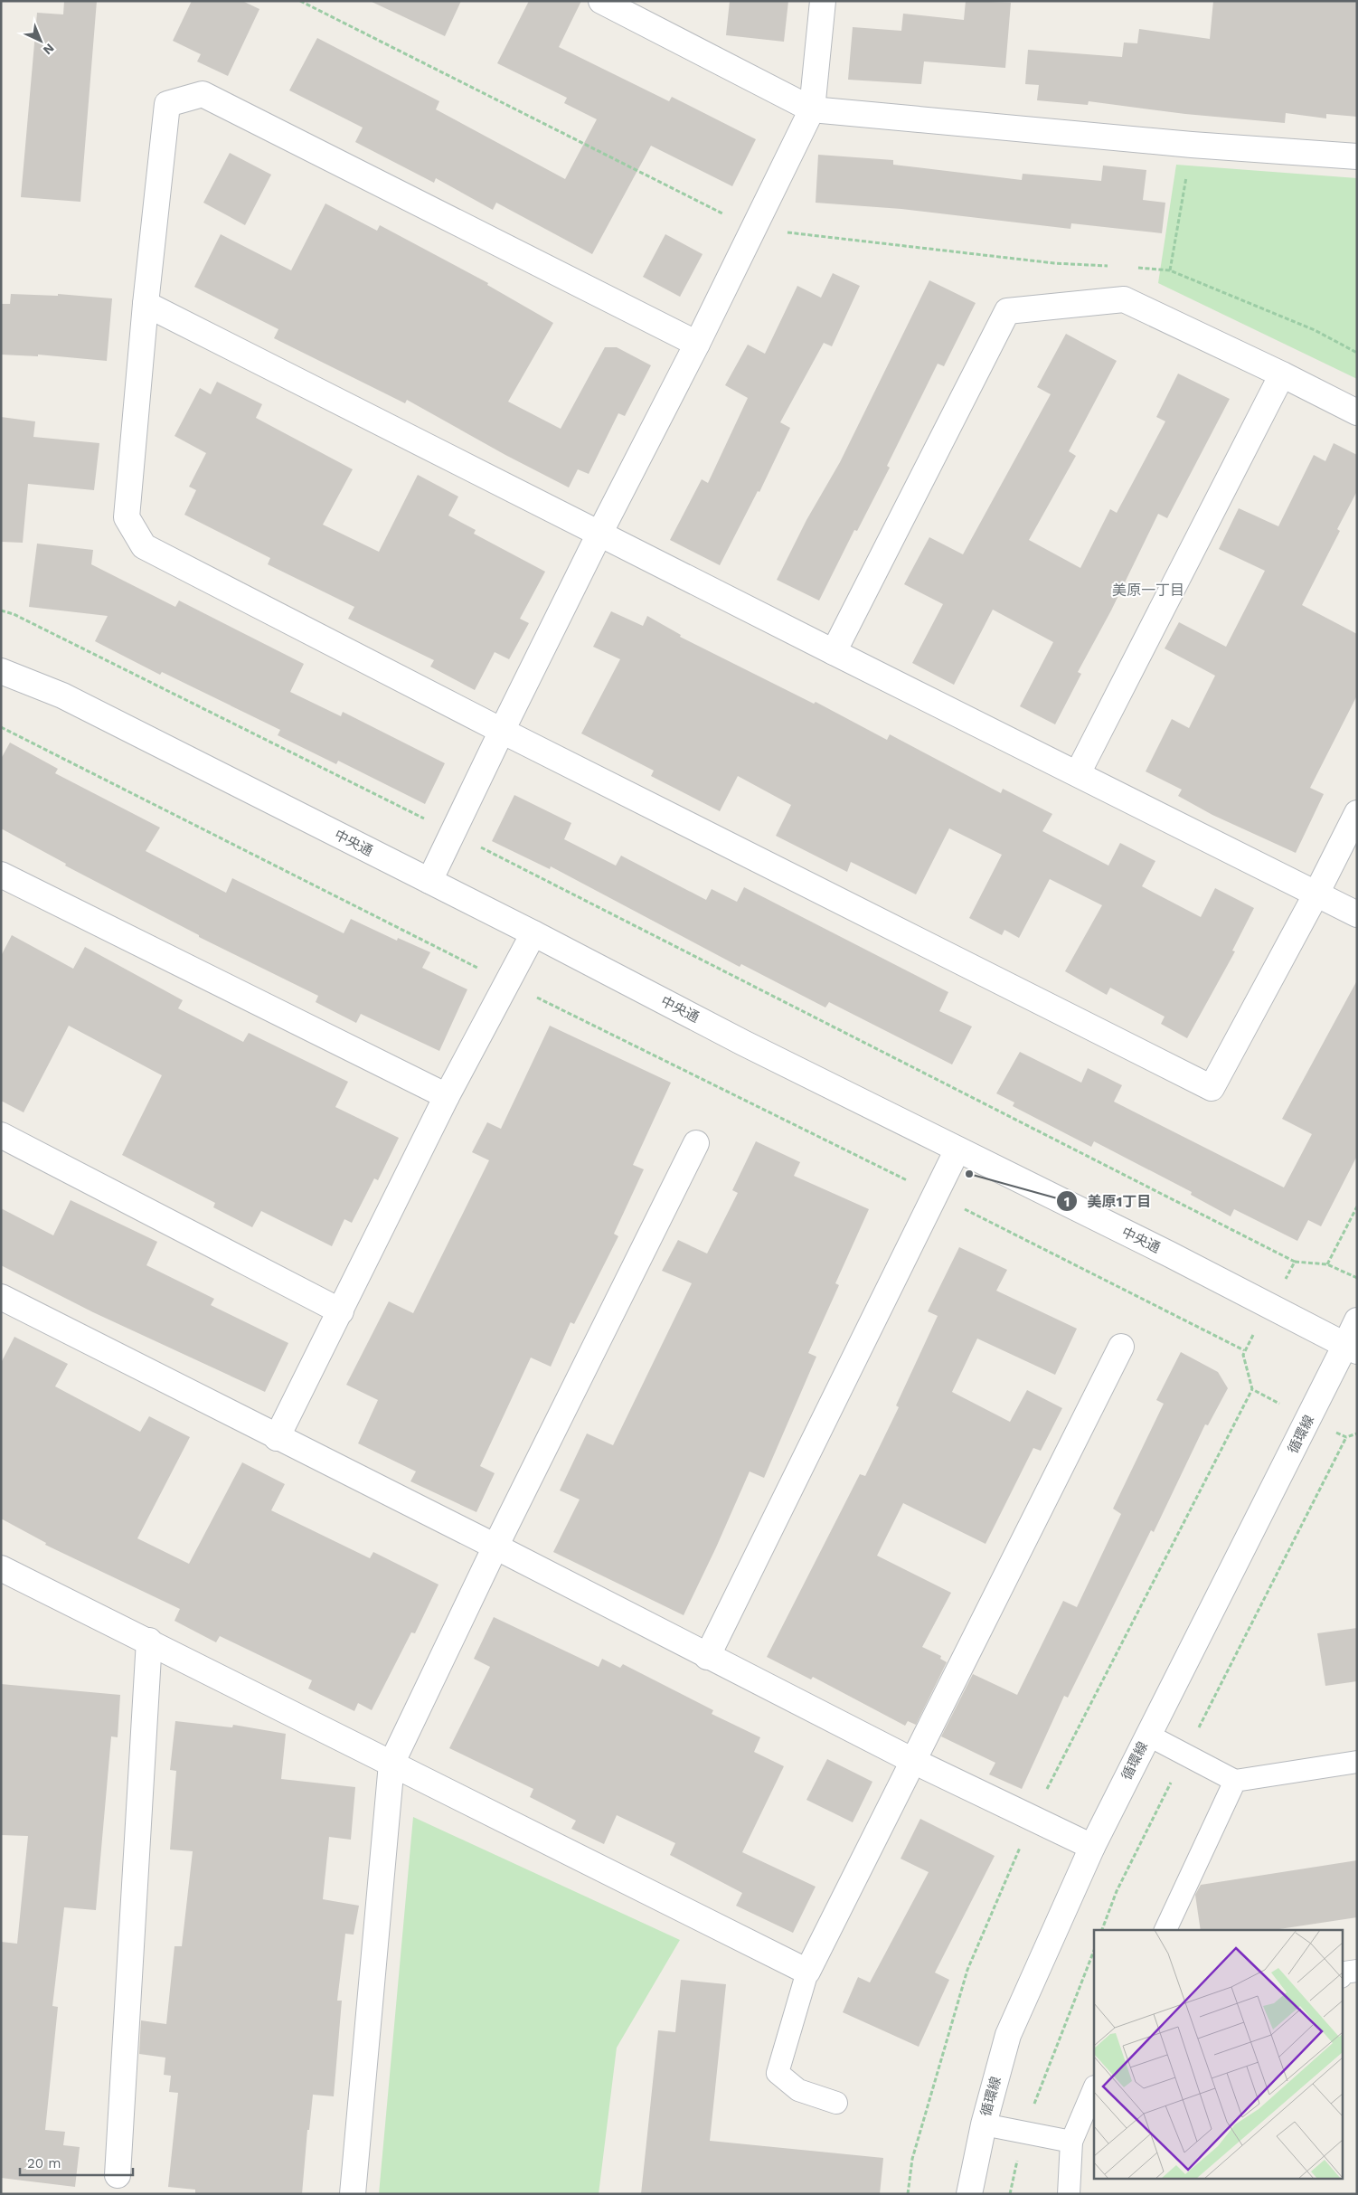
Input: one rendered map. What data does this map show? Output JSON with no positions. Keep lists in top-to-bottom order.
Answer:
{
  "streets": {
    "street": ["中央通", "循環線"]
  },
  "crossings": [
    ["中央通", "循環線"]
  ],
  "districts": ["美原一丁目"],
  "places": ["美原1丁目"],
  "scale_bar": "20 m",
  "north": "bottom right"
}
